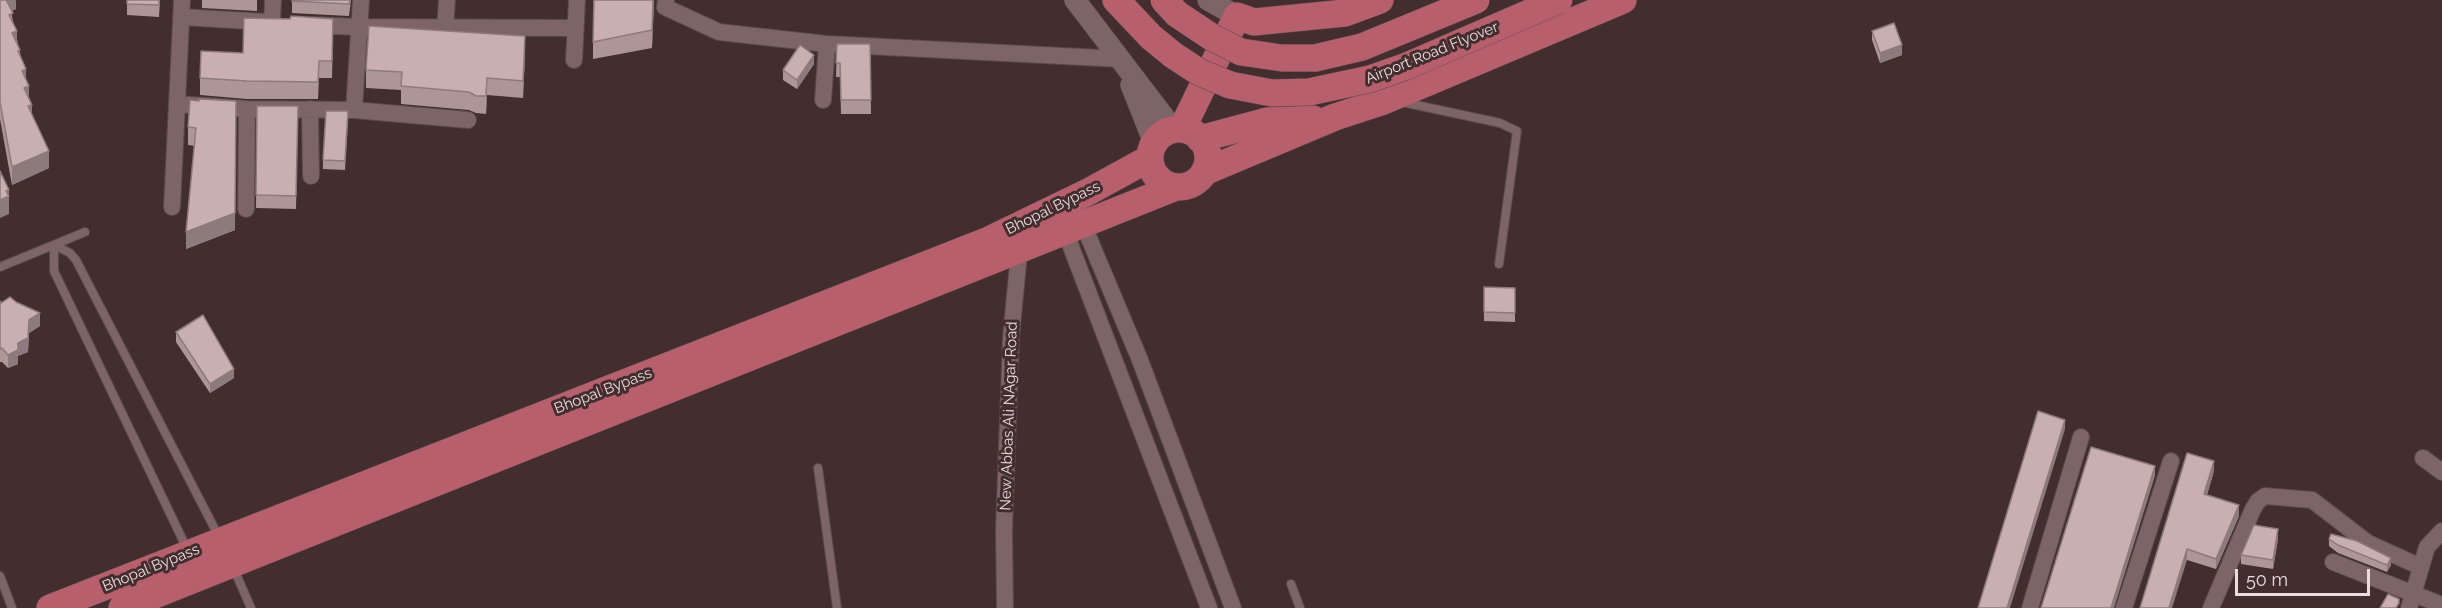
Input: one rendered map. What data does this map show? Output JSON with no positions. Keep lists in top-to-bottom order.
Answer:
{
  "streets": {
    "main road": ["Airport Road Flyover", "Bhopal Bypass"],
    "street": ["New Abbas Ali NAgar Road"]
  },
  "crossings": [
    ["Bhopal Bypass", "New Abbas Ali NAgar Road"]
  ],
  "scale_bar": "50 m"
}
